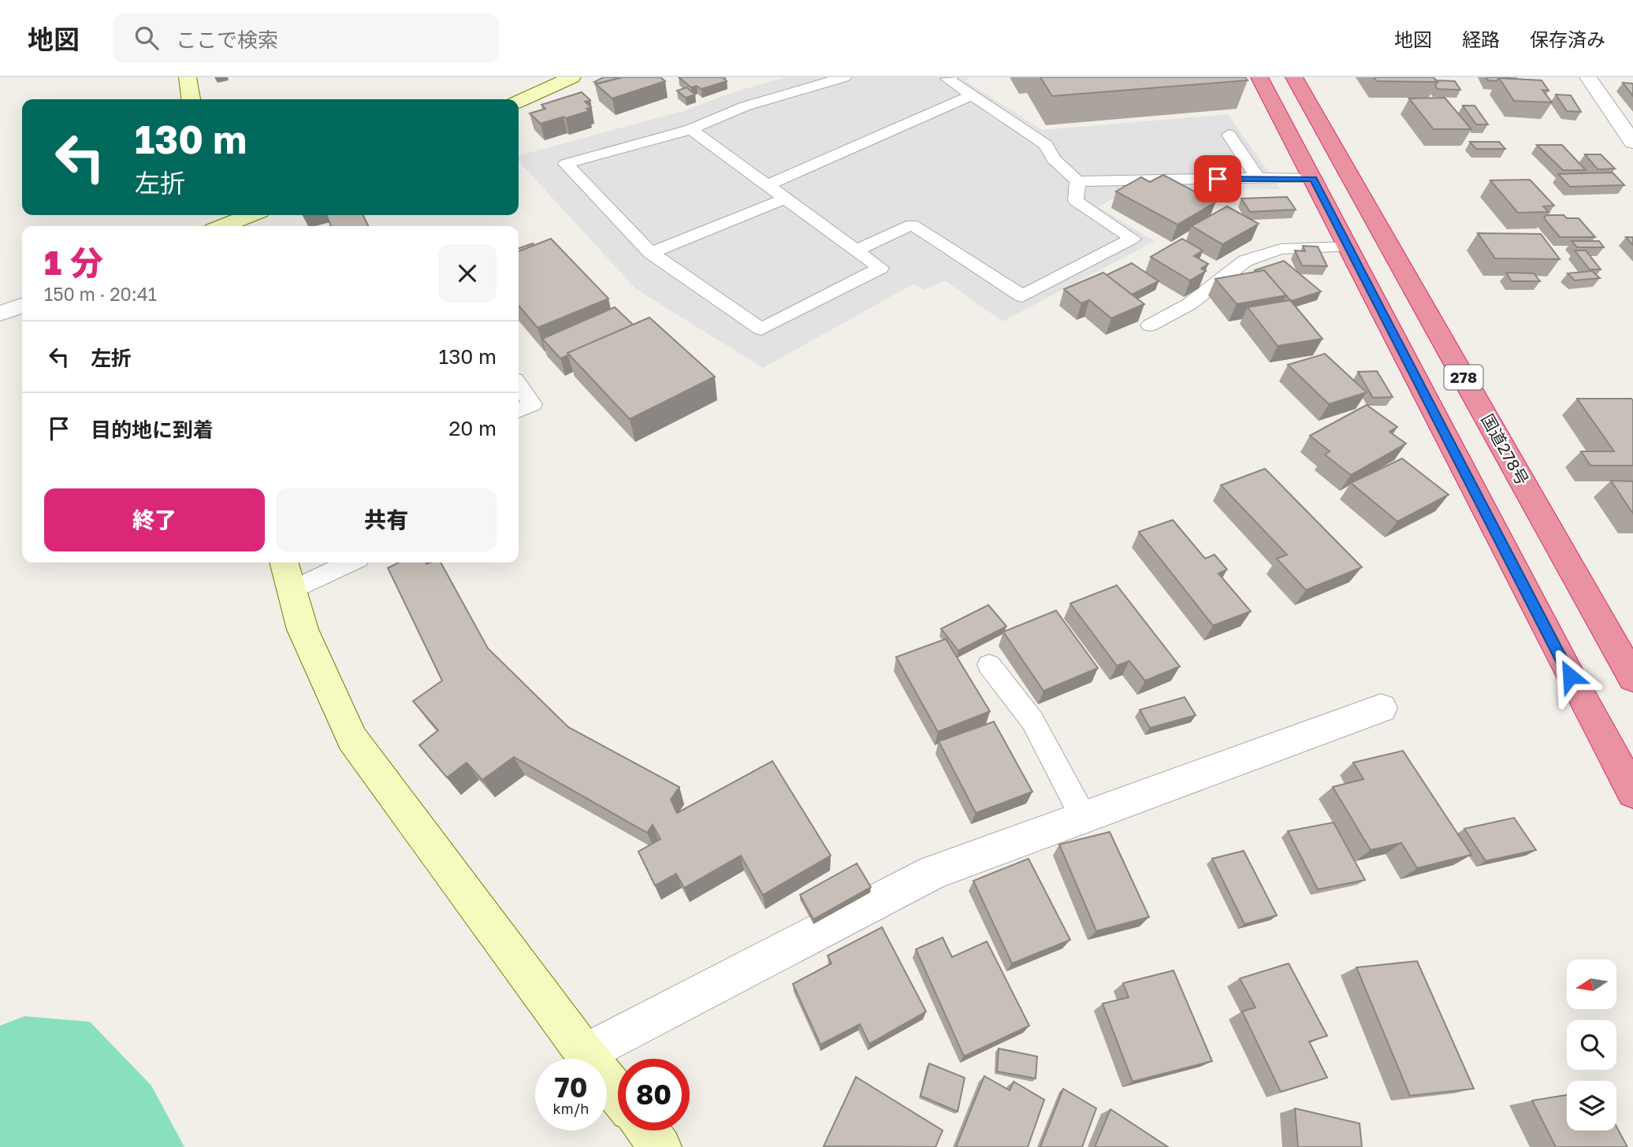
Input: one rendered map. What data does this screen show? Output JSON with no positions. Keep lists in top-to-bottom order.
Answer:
{
  "streets": {
    "highway": ["278", "国道278号"]
  },
  "north": "left",
  "page": {
    "header": "地図",
    "search": "ここで検索",
    "nav": ["地図", "経路", "保存済み"],
    "turn": ["130 m", "左折"],
    "heading": ["1 分", "150 m · 20:41"],
    "list": [
      {
        "name": "左折",
        "value": "130 m"
      },
      {
        "name": "目的地に到着",
        "value": "20 m"
      }
    ],
    "buttons": ["終了", "共有"],
    "speed": "70 km/h",
    "limit": "80"
  }
}
